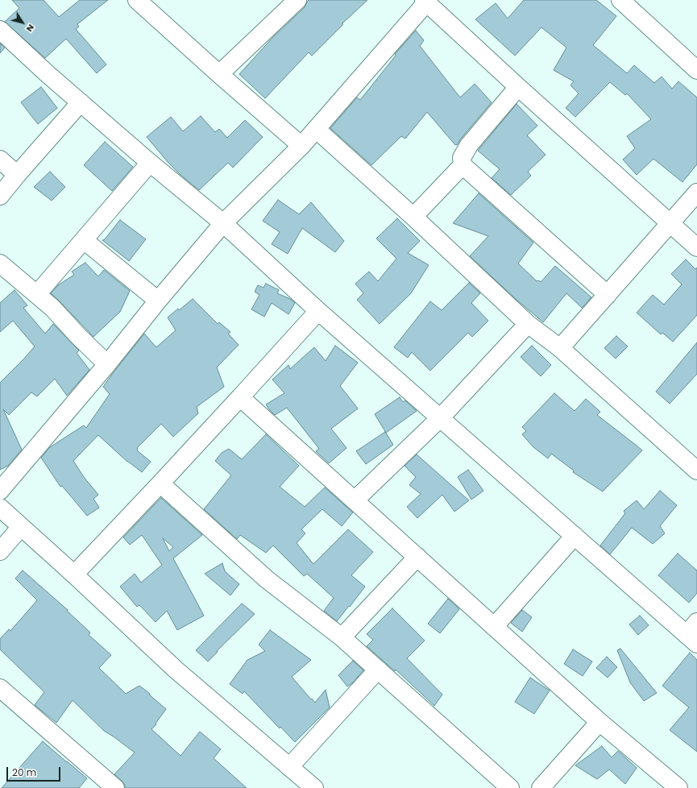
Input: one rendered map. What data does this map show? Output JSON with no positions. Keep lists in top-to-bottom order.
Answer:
{
  "scale_bar": "20 m",
  "north": "bottom right"
}
